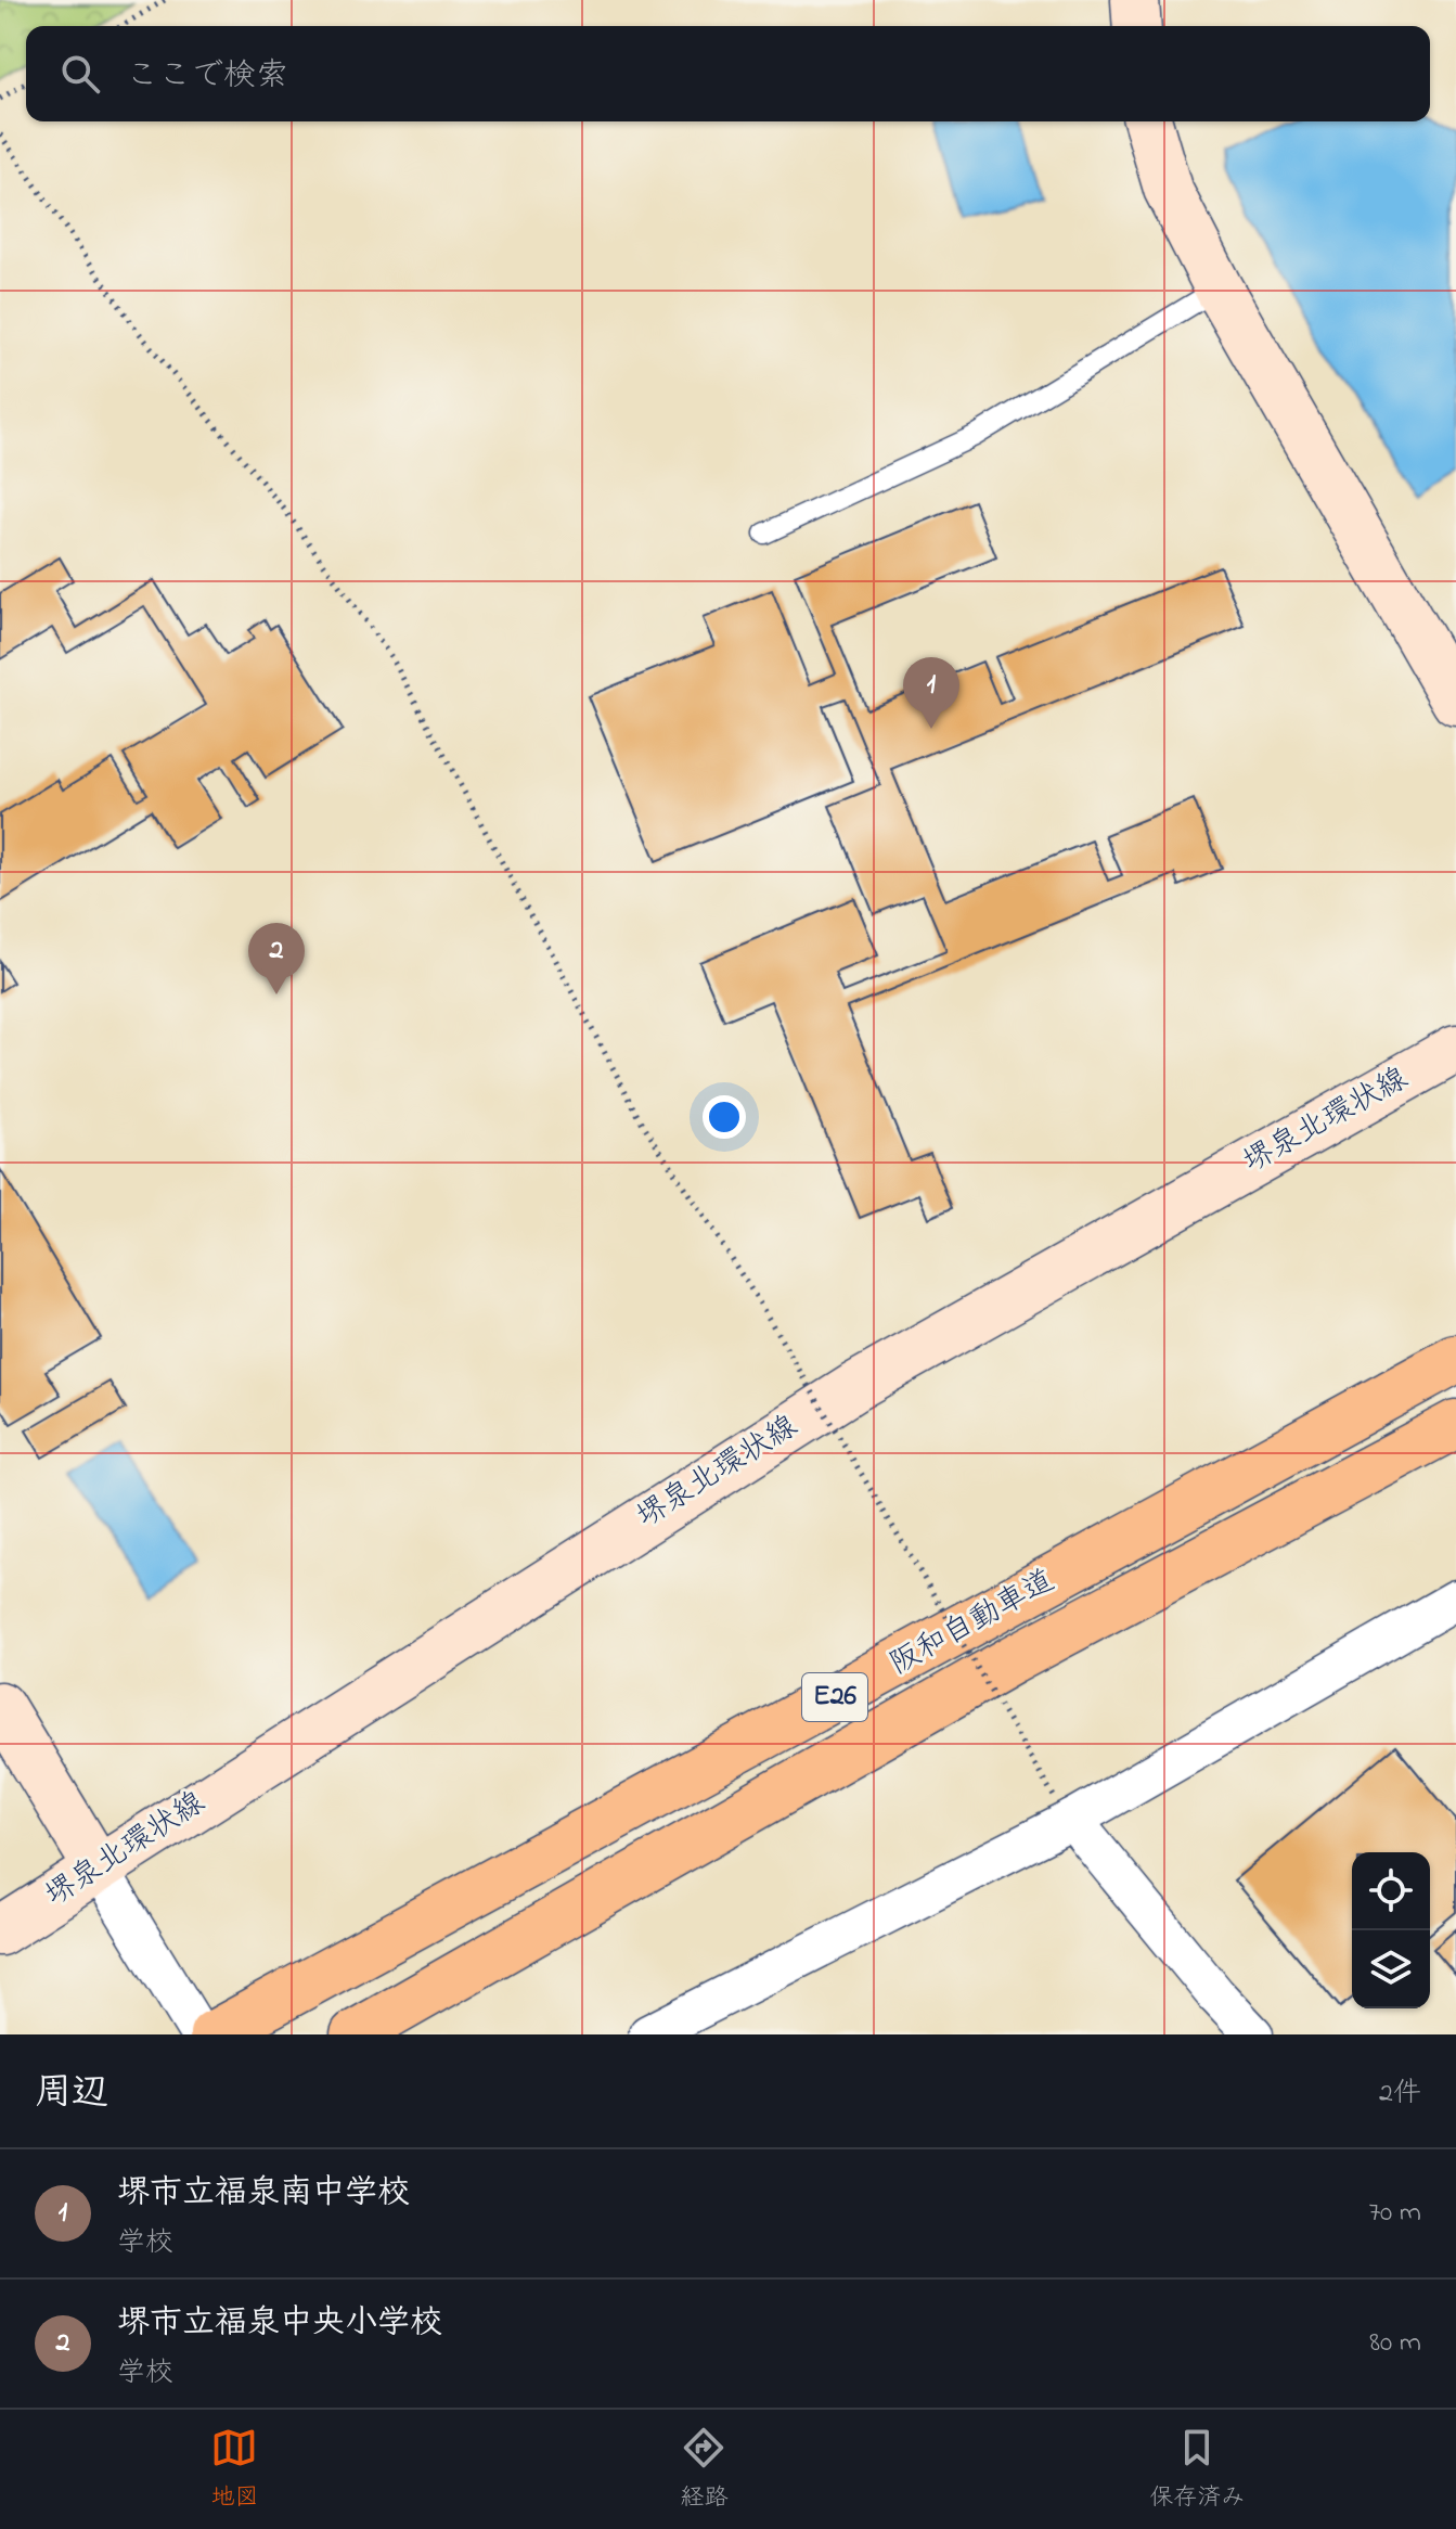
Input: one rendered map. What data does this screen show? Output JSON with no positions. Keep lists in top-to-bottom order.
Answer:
{
  "streets": {
    "highway": ["阪和自動車道", "E26"],
    "main road": ["堺泉北環状線"]
  },
  "page": {
    "search": "ここで検索",
    "pins": ["1", "2"],
    "heading": ["周辺", "2件"],
    "list": [
      {
        "mark": "1",
        "name": "堺市立福泉南中学校",
        "note": "学校",
        "value": "70 m"
      },
      {
        "mark": "2",
        "name": "堺市立福泉中央小学校",
        "note": "学校",
        "value": "80 m"
      }
    ],
    "nav": ["地図", "経路", "保存済み"]
  }
}
